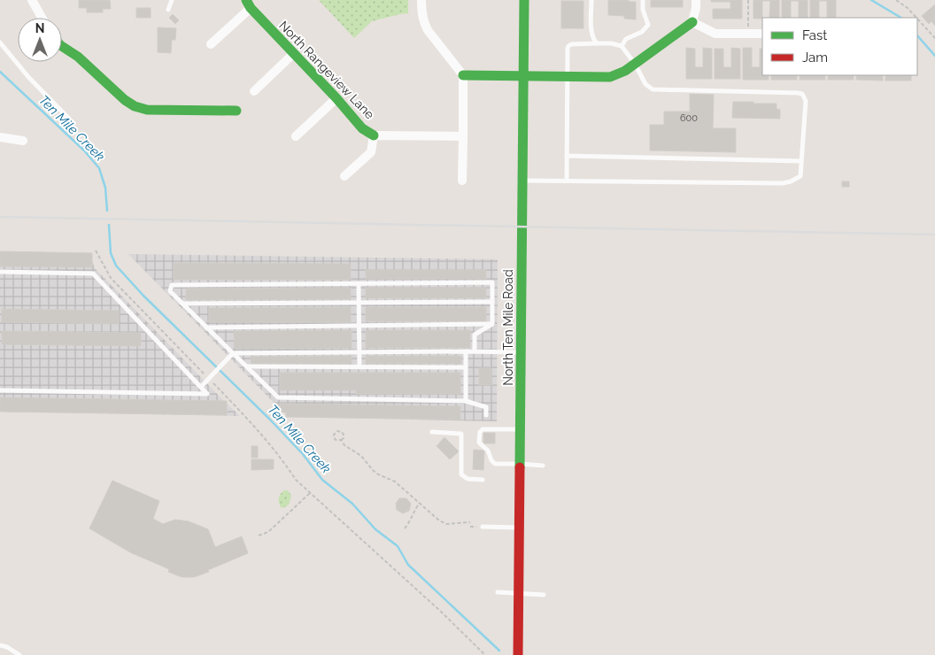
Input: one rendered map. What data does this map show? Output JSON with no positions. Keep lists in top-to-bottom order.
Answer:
{
  "streets": {
    "main road": ["North Rangeview Lane", "North Ten Mile Road"]
  },
  "water": ["Ten Mile Creek"],
  "house_numbers": ["600"],
  "legend": ["Fast", "Jam"],
  "north": "top"
}
